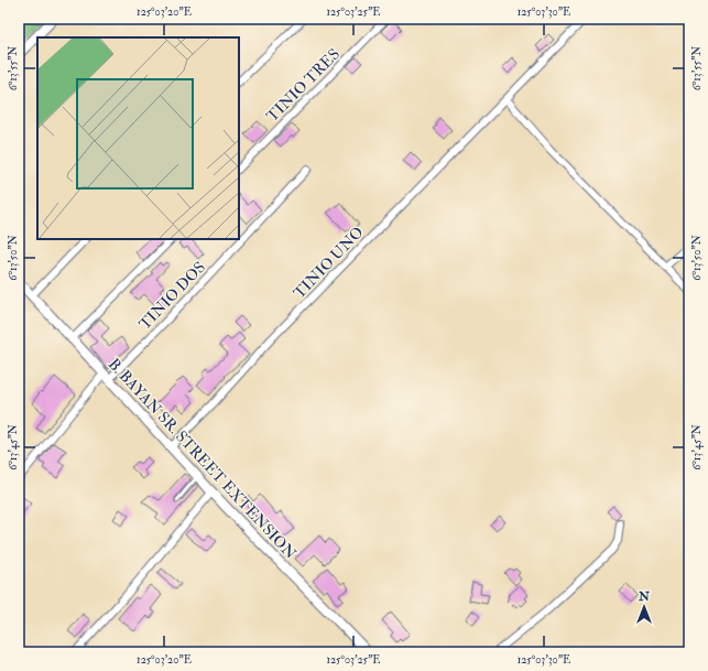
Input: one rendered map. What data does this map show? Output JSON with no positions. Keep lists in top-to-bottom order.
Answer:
{
  "streets": {
    "street": [
      "TINIO TRES",
      "TINIO UNO",
      "TINIO DOS",
      "B. BAYAN SR. STREET EXTENSION"
    ]
  },
  "crossings": [
    ["TINIO UNO", "B. BAYAN SR. STREET EXTENSION"],
    ["TINIO DOS", "B. BAYAN SR. STREET EXTENSION"]
  ],
  "north": "top",
  "coordinates": [
    "125°03'20\"E",
    "125°03'25\"E",
    "125°03'30\"E",
    "6°13'55\"N",
    "6°13'50\"N",
    "6°13'45\"N"
  ]
}
